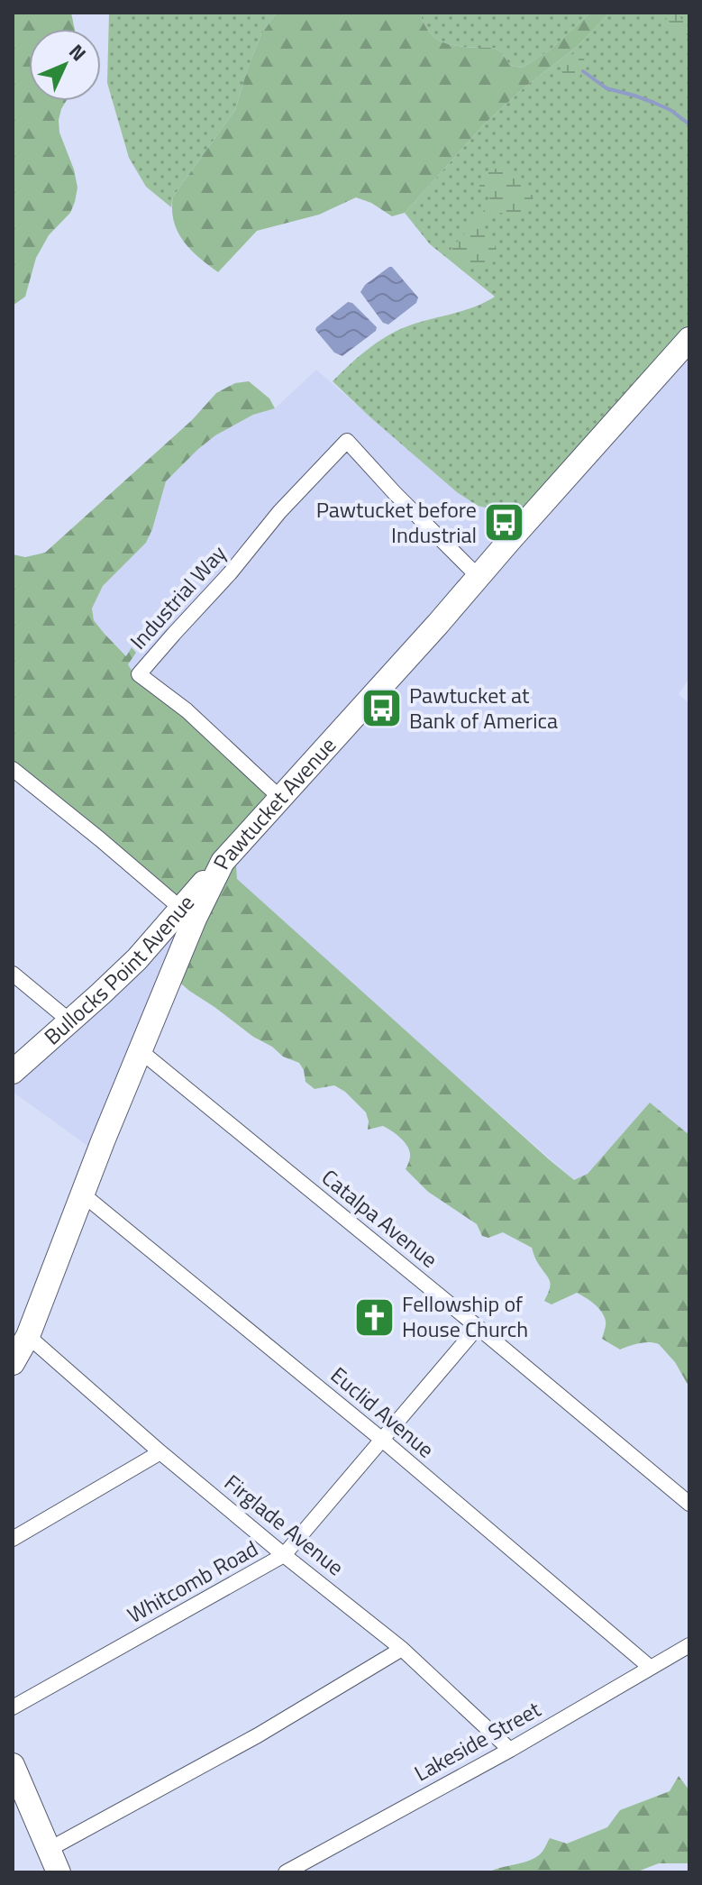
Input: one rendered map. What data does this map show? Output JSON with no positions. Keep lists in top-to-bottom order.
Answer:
{
  "streets": {
    "main road": ["Pawtucket Avenue", "Bullocks Point Avenue"],
    "street": [
      "Industrial Way",
      "Catalpa Avenue",
      "Euclid Avenue",
      "Firglade Avenue",
      "Whitcomb Road",
      "Lakeside Street"
    ]
  },
  "crossings": [
    ["Industrial Way", "Pawtucket Avenue"],
    ["Pawtucket Avenue", "Bullocks Point Avenue"],
    ["Catalpa Avenue", "Whitcomb Road"],
    ["Euclid Avenue", "Whitcomb Road"],
    ["Euclid Avenue", "Lakeside Street"],
    ["Firglade Avenue", "Whitcomb Road"],
    ["Firglade Avenue", "Lakeside Street"]
  ],
  "places": {
    "bus stop": ["Pawtucket before Industrial", "Pawtucket at Bank of America"],
    "church": ["Fellowship of House Church"]
  },
  "north": "top right"
}
